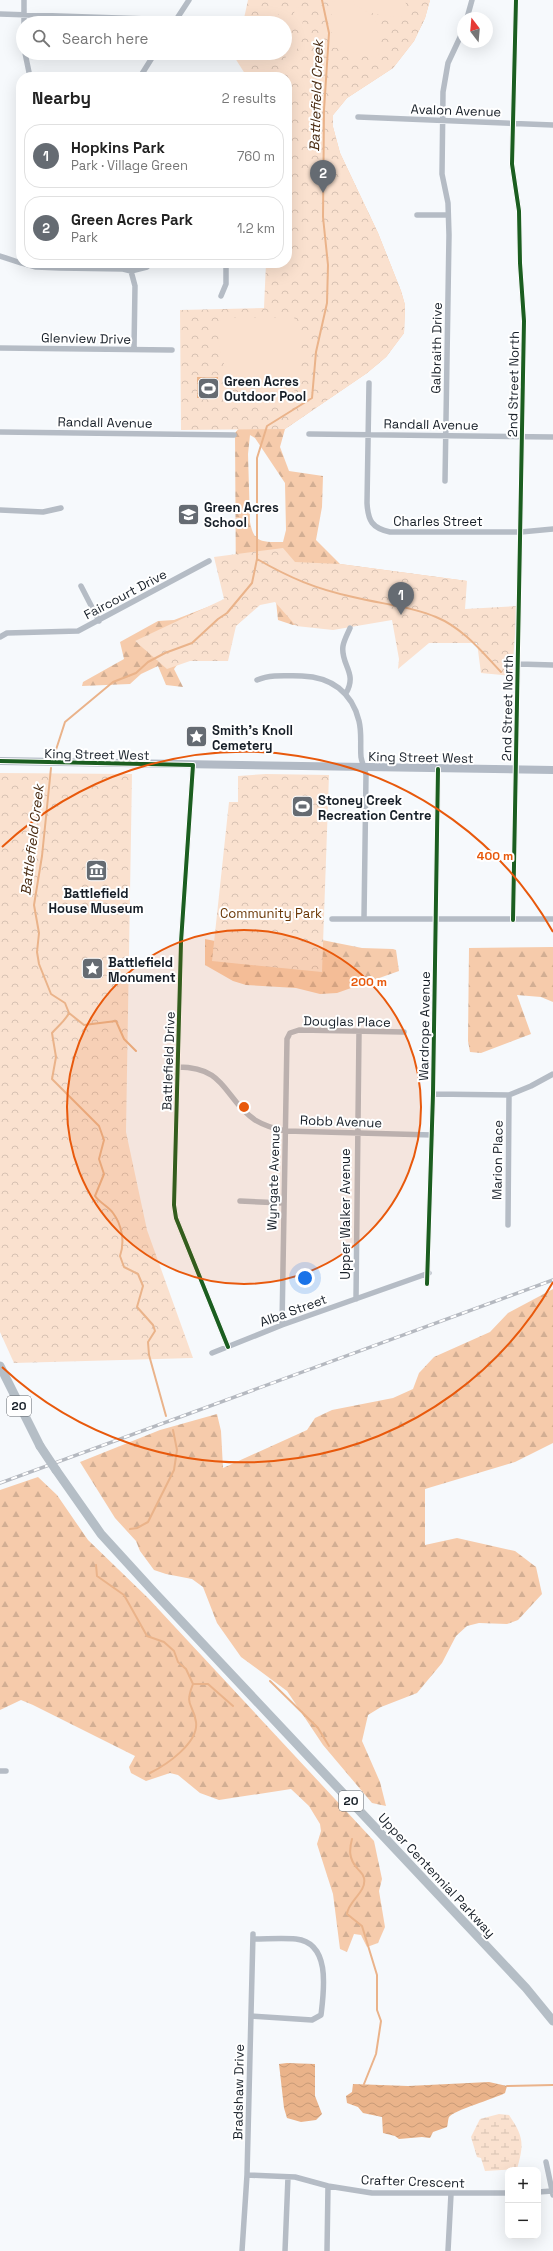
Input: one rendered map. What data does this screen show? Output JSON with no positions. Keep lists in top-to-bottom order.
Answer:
{
  "streets": {
    "main road": ["King Street West", "20", "Upper Centennial Parkway"],
    "street": [
      "Avalon Avenue",
      "Glenview Drive",
      "Galbraith Drive",
      "2nd Street North",
      "Randall Avenue",
      "Charles Street",
      "Faircourt Drive",
      "Douglas Place",
      "Wardrope Avenue",
      "Battlefield Drive",
      "Robb Avenue",
      "Marion Place",
      "Wyngate Avenue",
      "Upper Walker Avenue",
      "Alba Street",
      "Bradshaw Drive",
      "Crafter Crescent"
    ]
  },
  "crossings": [
    ["Avalon Avenue", "Galbraith Drive"],
    ["Avalon Avenue", "2nd Street North"],
    ["Galbraith Drive", "Randall Avenue"],
    ["2nd Street North", "Randall Avenue"],
    ["2nd Street North", "Charles Street"],
    ["2nd Street North", "King Street West"],
    ["Randall Avenue", "Charles Street"],
    ["King Street West", "Wardrope Avenue"],
    ["King Street West", "Battlefield Drive"],
    ["Douglas Place", "Wyngate Avenue"],
    ["Douglas Place", "Upper Walker Avenue"],
    ["Wardrope Avenue", "Robb Avenue"],
    ["Wardrope Avenue", "Alba Street"],
    ["Battlefield Drive", "Robb Avenue"],
    ["Battlefield Drive", "Alba Street"],
    ["Robb Avenue", "Wyngate Avenue"],
    ["Robb Avenue", "Upper Walker Avenue"],
    ["Wyngate Avenue", "Alba Street"],
    ["Upper Walker Avenue", "Alba Street"],
    ["Bradshaw Drive", "Crafter Crescent"]
  ],
  "water": ["Battlefield Creek"],
  "parks": ["Community Park"],
  "places": {
    "sports": ["Green Acres Outdoor Pool", "Stoney Creek Recreation Centre"],
    "school or university": ["Green Acres School"],
    "place": ["Smith's Knoll Cemetery", "Battlefield Monument"],
    "museum": ["Battlefield House Museum"]
  },
  "north": "top",
  "page": {
    "search": "Search here",
    "heading": ["Nearby", "2 results"],
    "list": [
      {
        "mark": "1",
        "name": "Hopkins Park",
        "note": "Park · Village Green",
        "value": "760 m"
      },
      {
        "mark": "2",
        "name": "Green Acres Park",
        "note": "Park",
        "value": "1.2 km"
      }
    ],
    "pins": ["2", "1"],
    "map_buttons": ["+", "−"]
  },
  "rings": ["400 m", "200 m"]
}
